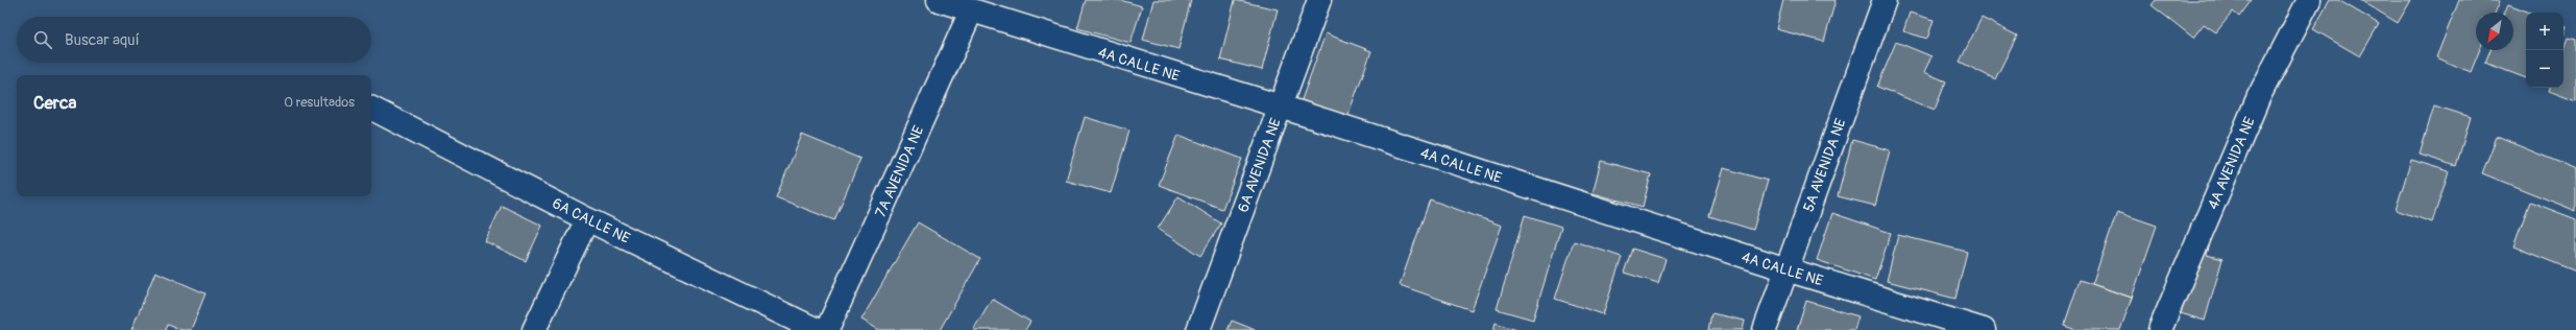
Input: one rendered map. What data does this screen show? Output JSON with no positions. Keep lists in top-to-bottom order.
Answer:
{
  "streets": {
    "street": [
      "4A CALLE NE",
      "4A AVENIDA NE",
      "6A AVENIDA NE",
      "5A AVENIDA NE",
      "7A AVENIDA NE",
      "6A CALLE NE"
    ]
  },
  "crossings": [
    ["4A CALLE NE", "6A AVENIDA NE"],
    ["4A CALLE NE", "5A AVENIDA NE"],
    ["4A CALLE NE", "7A AVENIDA NE"]
  ],
  "north": "bottom left",
  "page": {
    "map_buttons": ["+", "−"],
    "search": "Buscar aquí",
    "heading": ["Cerca", "0 resultados"]
  }
}
